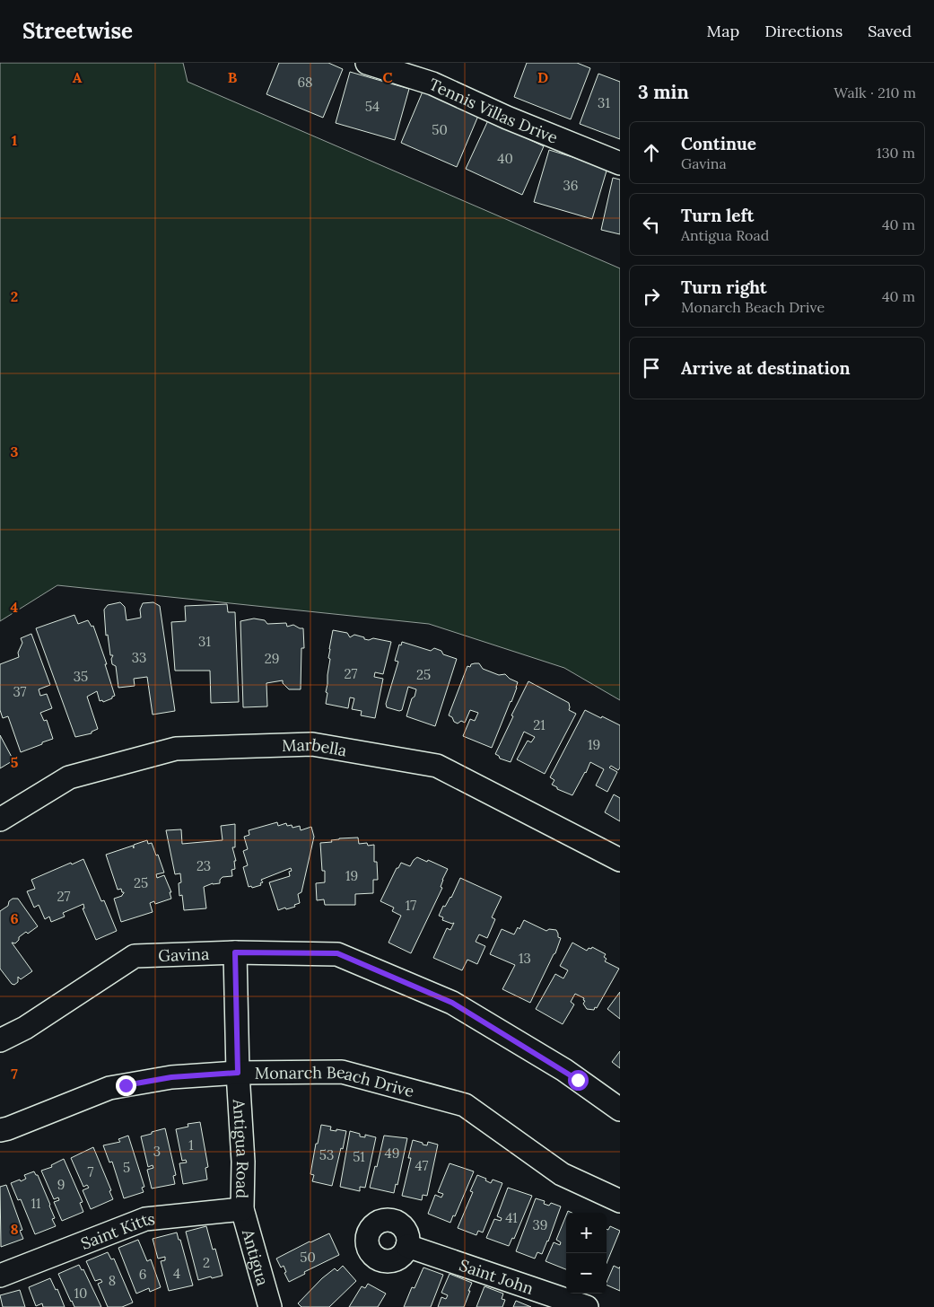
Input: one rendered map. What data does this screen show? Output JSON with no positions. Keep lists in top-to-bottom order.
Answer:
{
  "streets": {
    "street": [
      "Tennis Villas Drive",
      "Marbella",
      "Gavina",
      "Monarch Beach Drive",
      "Antigua Road",
      "Saint Kitts",
      "Antigua",
      "Saint John"
    ]
  },
  "crossings": [
    ["Gavina", "Antigua Road"],
    ["Monarch Beach Drive", "Antigua Road"],
    ["Antigua Road", "Saint Kitts"],
    ["Antigua Road", "Antigua"],
    ["Saint Kitts", "Antigua"]
  ],
  "house_numbers": [
    "68",
    "31",
    "54",
    "50",
    "40",
    "36",
    "31",
    "33",
    "29",
    "27",
    "25",
    "35",
    "37",
    "21",
    "19",
    "23",
    "19",
    "25",
    "27",
    "17",
    "13",
    "1",
    "3",
    "49",
    "53",
    "51",
    "47",
    "5",
    "7",
    "9",
    "11",
    "41",
    "39",
    "50",
    "2",
    "4",
    "6",
    "8",
    "10"
  ],
  "page": {
    "header": "Streetwise",
    "nav": ["Map", "Directions", "Saved"],
    "heading": ["3 min", "Walk · 210 m"],
    "list": [
      ["Continue", "Gavina", "130 m"],
      ["Turn left", "Antigua Road", "40 m"],
      ["Turn right", "Monarch Beach Drive", "40 m"],
      "Arrive at destination"
    ],
    "map_buttons": ["+", "−"]
  },
  "grid": {
    "columns": [
      "A",
      "B",
      "C",
      "D"
    ],
    "rows": [
      "1",
      "2",
      "3",
      "4",
      "5",
      "6",
      "7",
      "8"
    ]
  }
}
